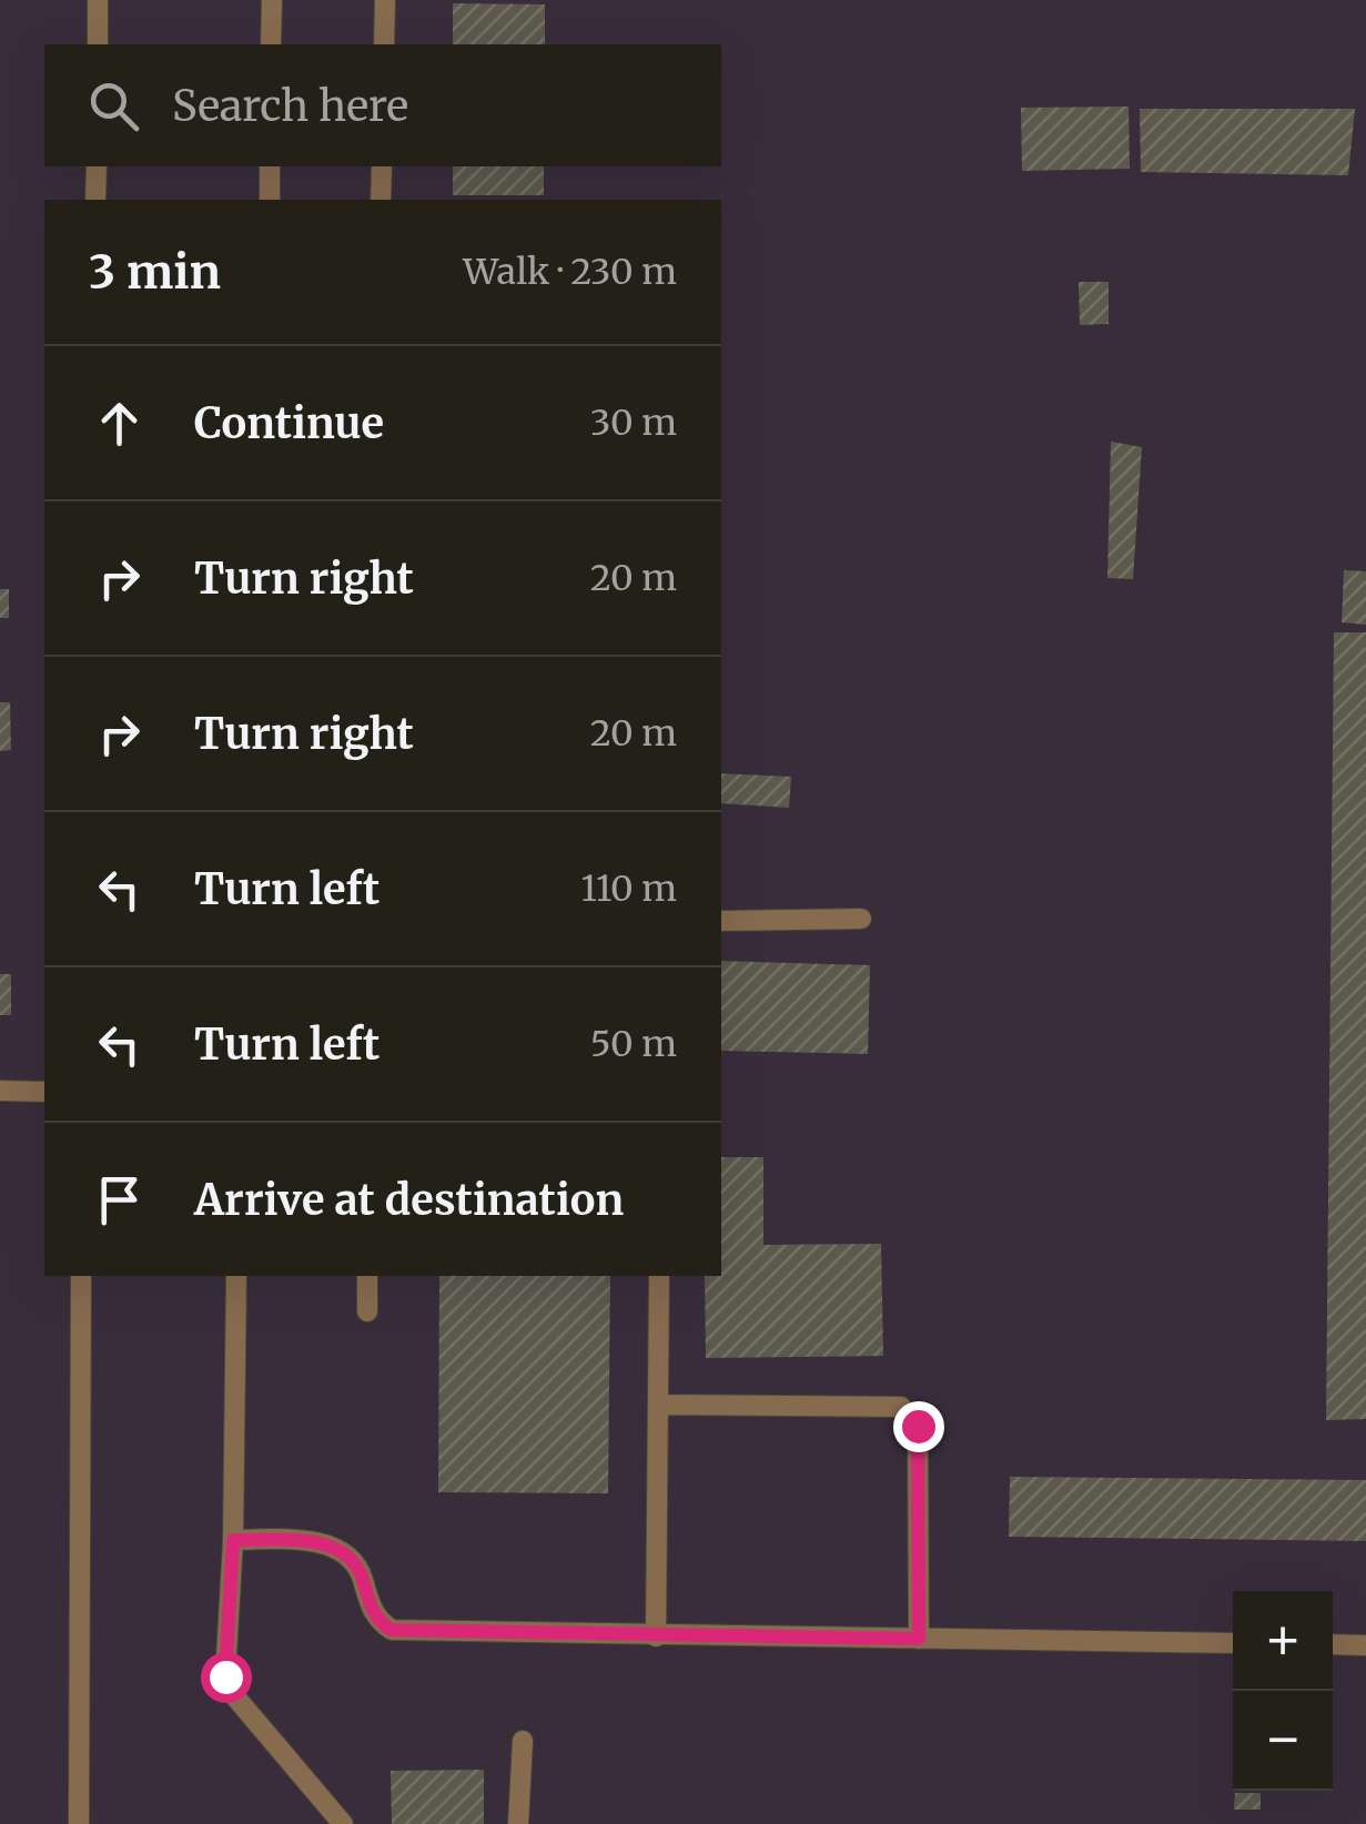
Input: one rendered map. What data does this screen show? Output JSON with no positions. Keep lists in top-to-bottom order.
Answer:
{
  "page": {
    "search": "Search here",
    "heading": ["3 min", "Walk · 230 m"],
    "list": [
      ["Continue", "30 m"],
      ["Turn right", "20 m"],
      ["Turn right", "20 m"],
      ["Turn left", "110 m"],
      ["Turn left", "50 m"],
      "Arrive at destination"
    ],
    "map_buttons": ["+", "−"]
  }
}
